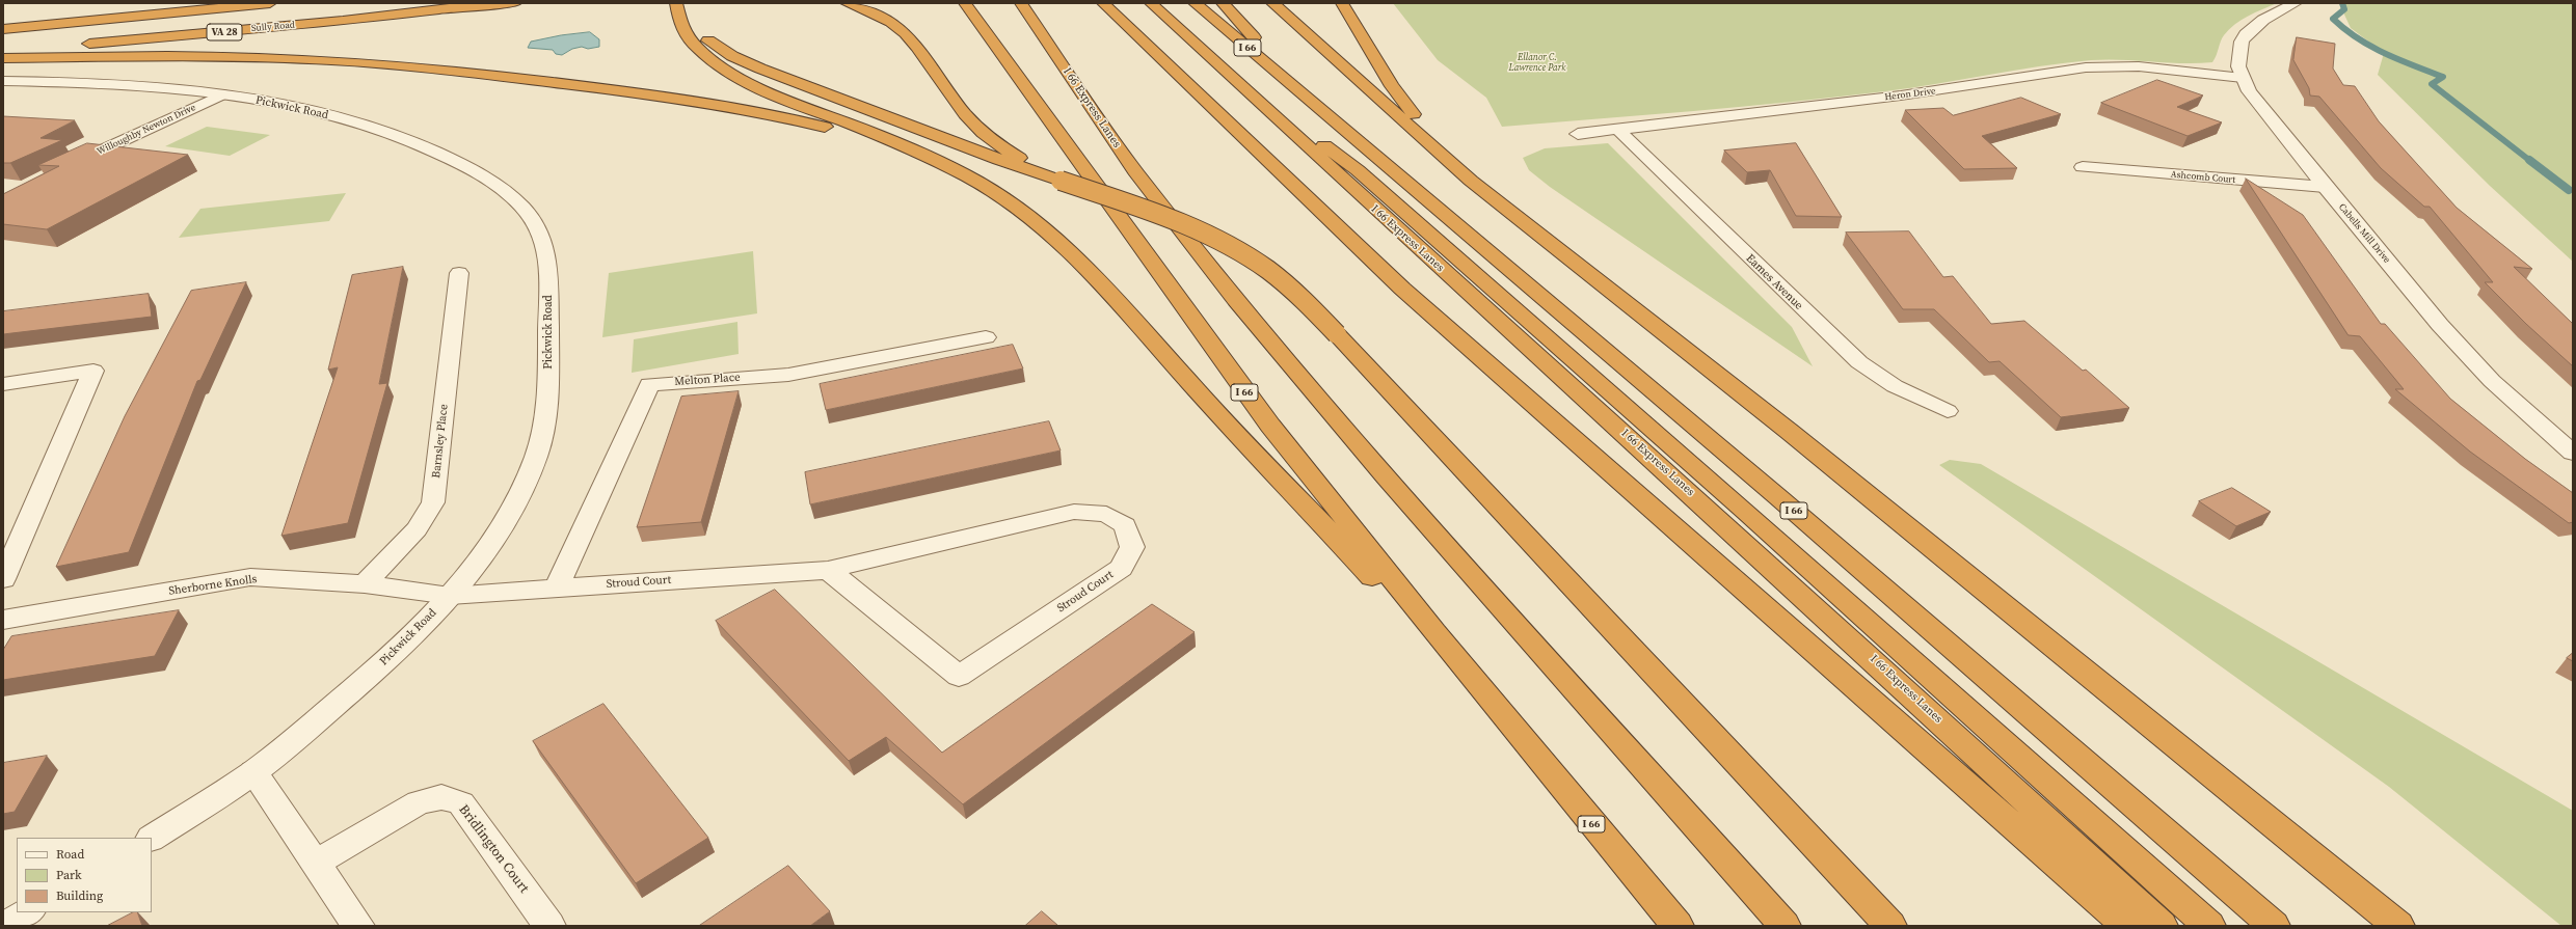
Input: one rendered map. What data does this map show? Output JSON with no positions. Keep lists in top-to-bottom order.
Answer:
{
  "streets": {
    "highway": [
      "Sully Road",
      "VA 28",
      "I 66",
      "I 66 Express Lanes"
    ],
    "street": [
      "Heron Drive",
      "Pickwick Road",
      "Willoughby Newton Drive",
      "Ashcomb Court",
      "Cabells Mill Drive",
      "Eames Avenue",
      "Melton Place",
      "Barnsley Place",
      "Stroud Court",
      "Sherborne Knolls",
      "Bridlington Court"
    ]
  },
  "crossings": [
    ["Heron Drive", "Cabells Mill Drive"],
    ["Heron Drive", "Eames Avenue"],
    ["Pickwick Road", "Willoughby Newton Drive"],
    ["Pickwick Road", "Stroud Court"],
    ["Pickwick Road", "Sherborne Knolls"],
    ["Ashcomb Court", "Cabells Mill Drive"],
    ["Melton Place", "Stroud Court"],
    ["Barnsley Place", "Sherborne Knolls"],
    ["Stroud Court", "Sherborne Knolls"]
  ],
  "parks": ["Ellanor C. Lawrence Park"],
  "legend": ["Road", "Park", "Building"]
}
